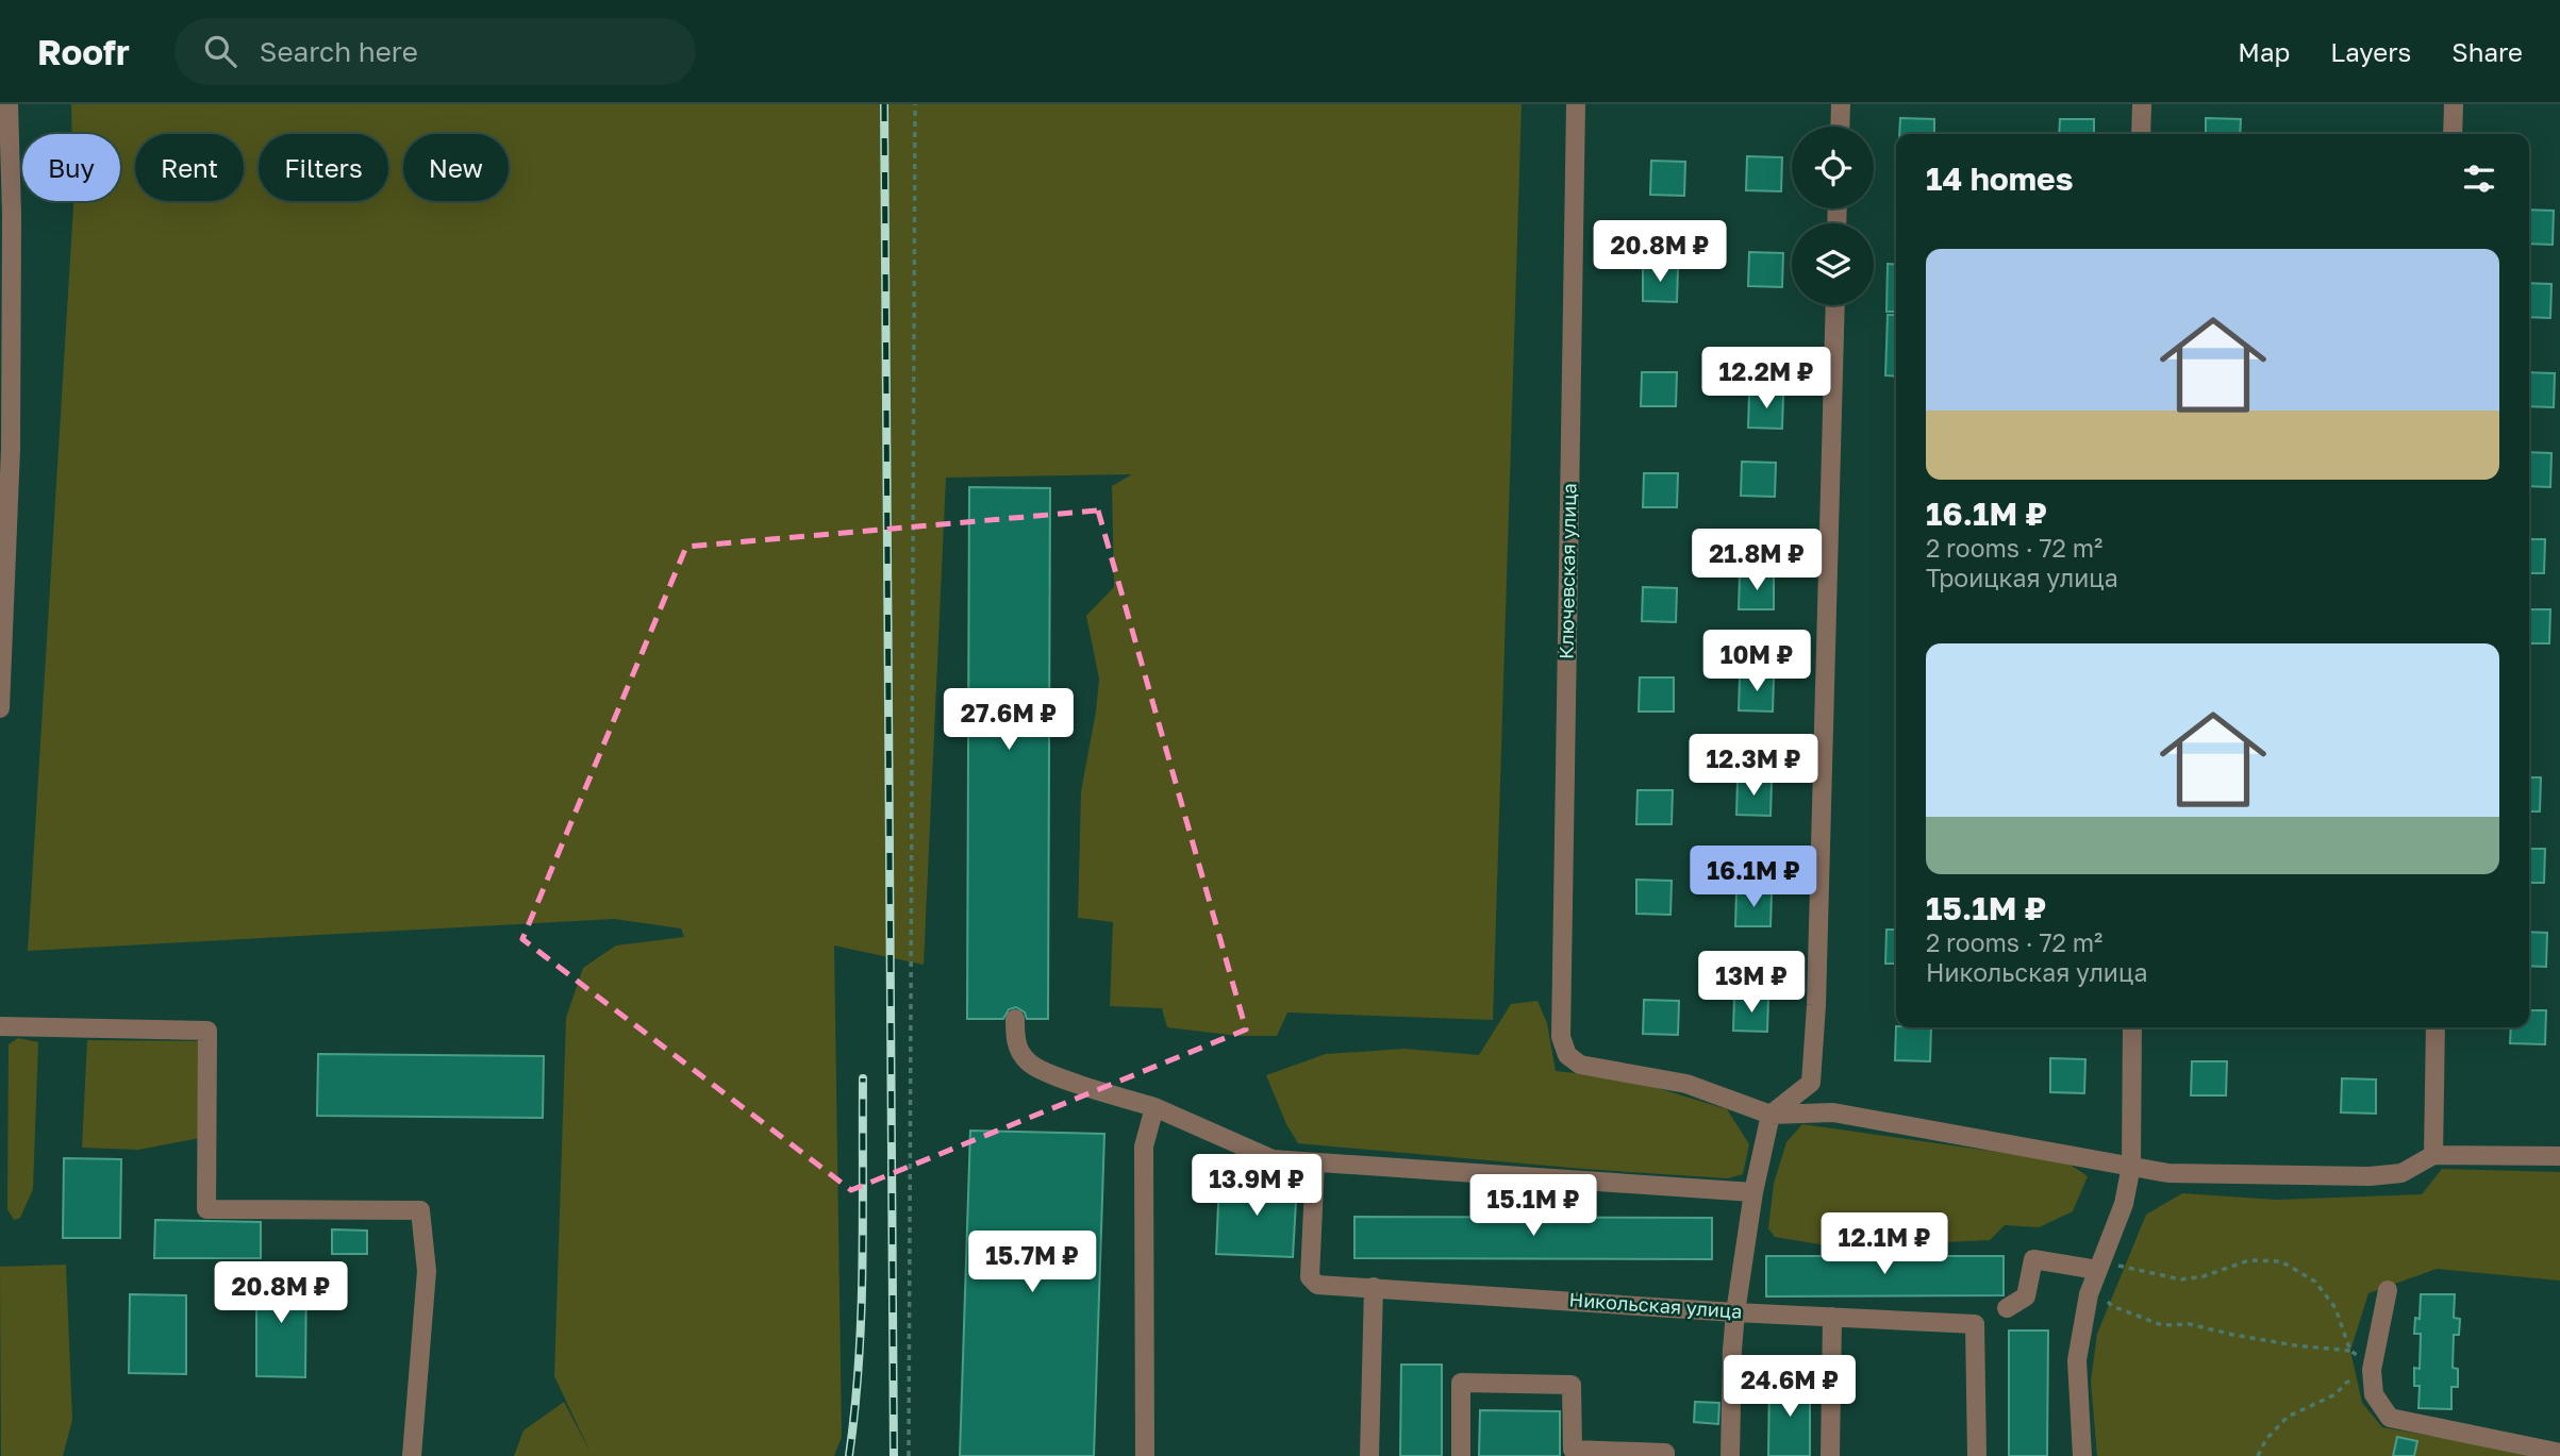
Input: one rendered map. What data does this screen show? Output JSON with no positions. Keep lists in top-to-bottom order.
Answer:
{
  "streets": {
    "street": ["Ключевская улица", "Никольская улица"]
  },
  "page": {
    "header": "Roofr",
    "search": "Search here",
    "nav": ["Map", "Layers", "Share"],
    "chip": [
      "Buy",
      "Rent",
      "Filters",
      "New"
    ],
    "heading": "14 homes",
    "price": [
      "20.8M ₽",
      "12.2M ₽",
      "21.8M ₽",
      "10M ₽",
      "27.6M ₽",
      "12.3M ₽",
      "16.1M ₽",
      "13M ₽",
      "13.9M ₽",
      "15.1M ₽",
      "12.1M ₽",
      "15.7M ₽",
      "20.8M ₽",
      "24.6M ₽"
    ],
    "list": [
      {
        "name": "16.1M ₽",
        "note": "2 rooms · 72 m² · Троицкая улица"
      },
      {
        "name": "15.1M ₽",
        "note": "2 rooms · 72 m² · Никольская улица"
      }
    ]
  }
}
